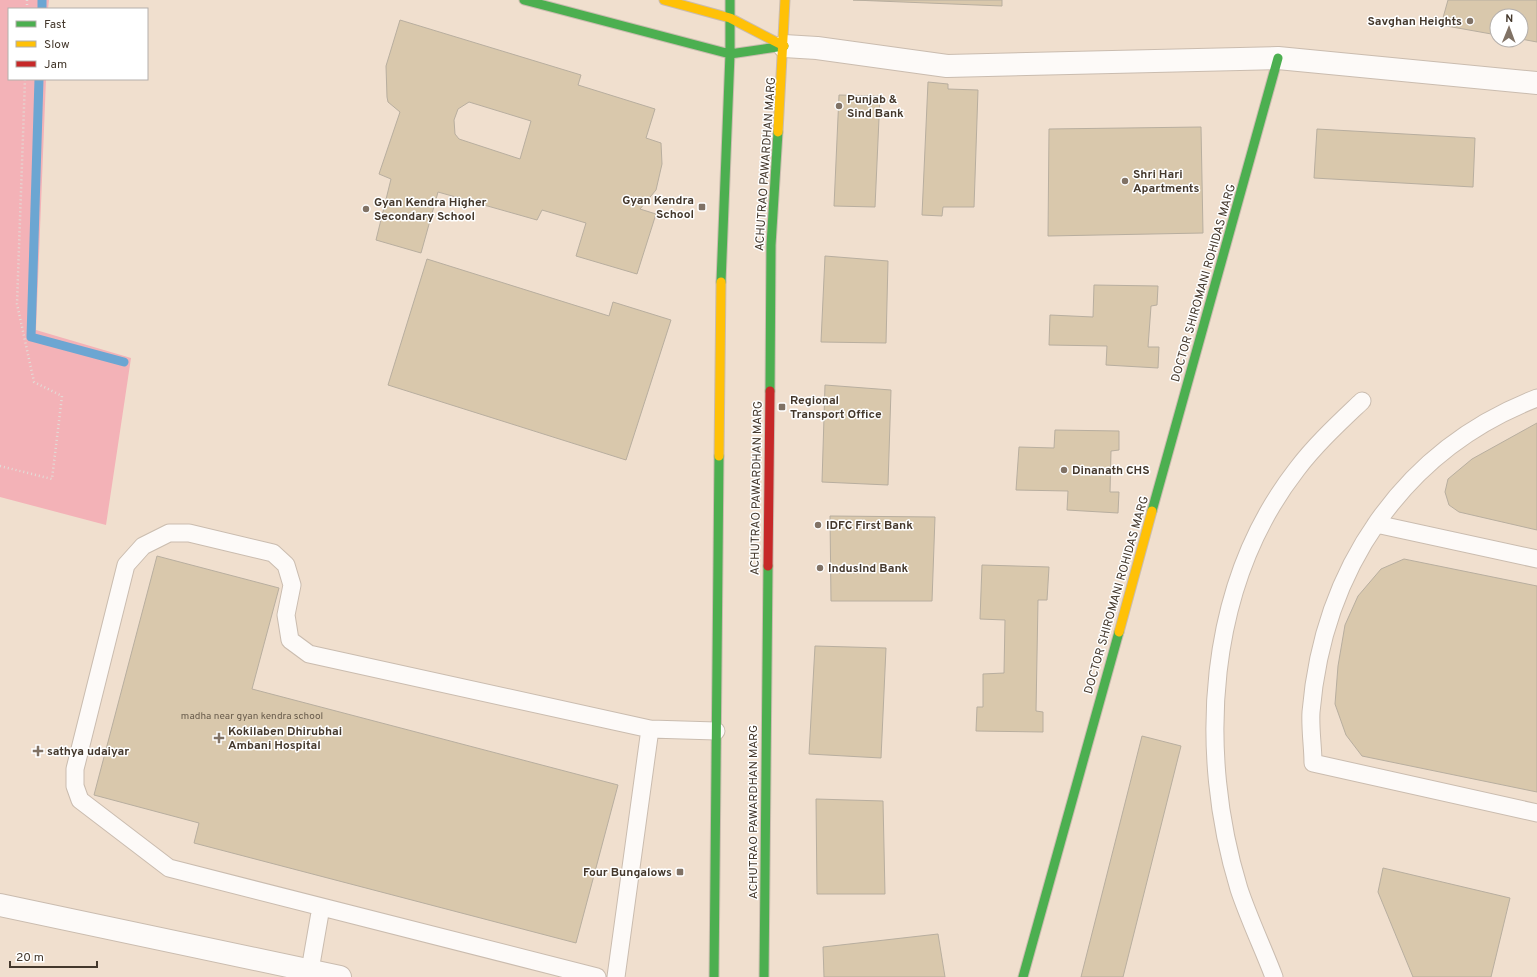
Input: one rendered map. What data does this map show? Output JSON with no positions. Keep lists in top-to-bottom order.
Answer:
{
  "streets": {
    "main road": ["ACHUTRAO PAWARDHAN MARG", "DOCTOR SHIROMANI ROHIDAS MARG"]
  },
  "places": {
    "other": [
      "Savghan Heights",
      "Punjab & Sind Bank",
      "Shri Hari Apartments",
      "Gyan Kendra Higher Secondary School",
      "Dinanath CHS",
      "IDFC First Bank",
      "IndusInd Bank"
    ],
    "transit": ["Gyan Kendra School", "Regional Transport Office", "Four Bungalows"],
    "health": ["Kokilaben Dhirubhai Ambani Hospital", "sathya udaiyar"]
  },
  "house_numbers": ["madha near gyan kendra school"],
  "legend": ["Fast", "Slow", "Jam"],
  "scale_bar": "20 m",
  "north": "top"
}
